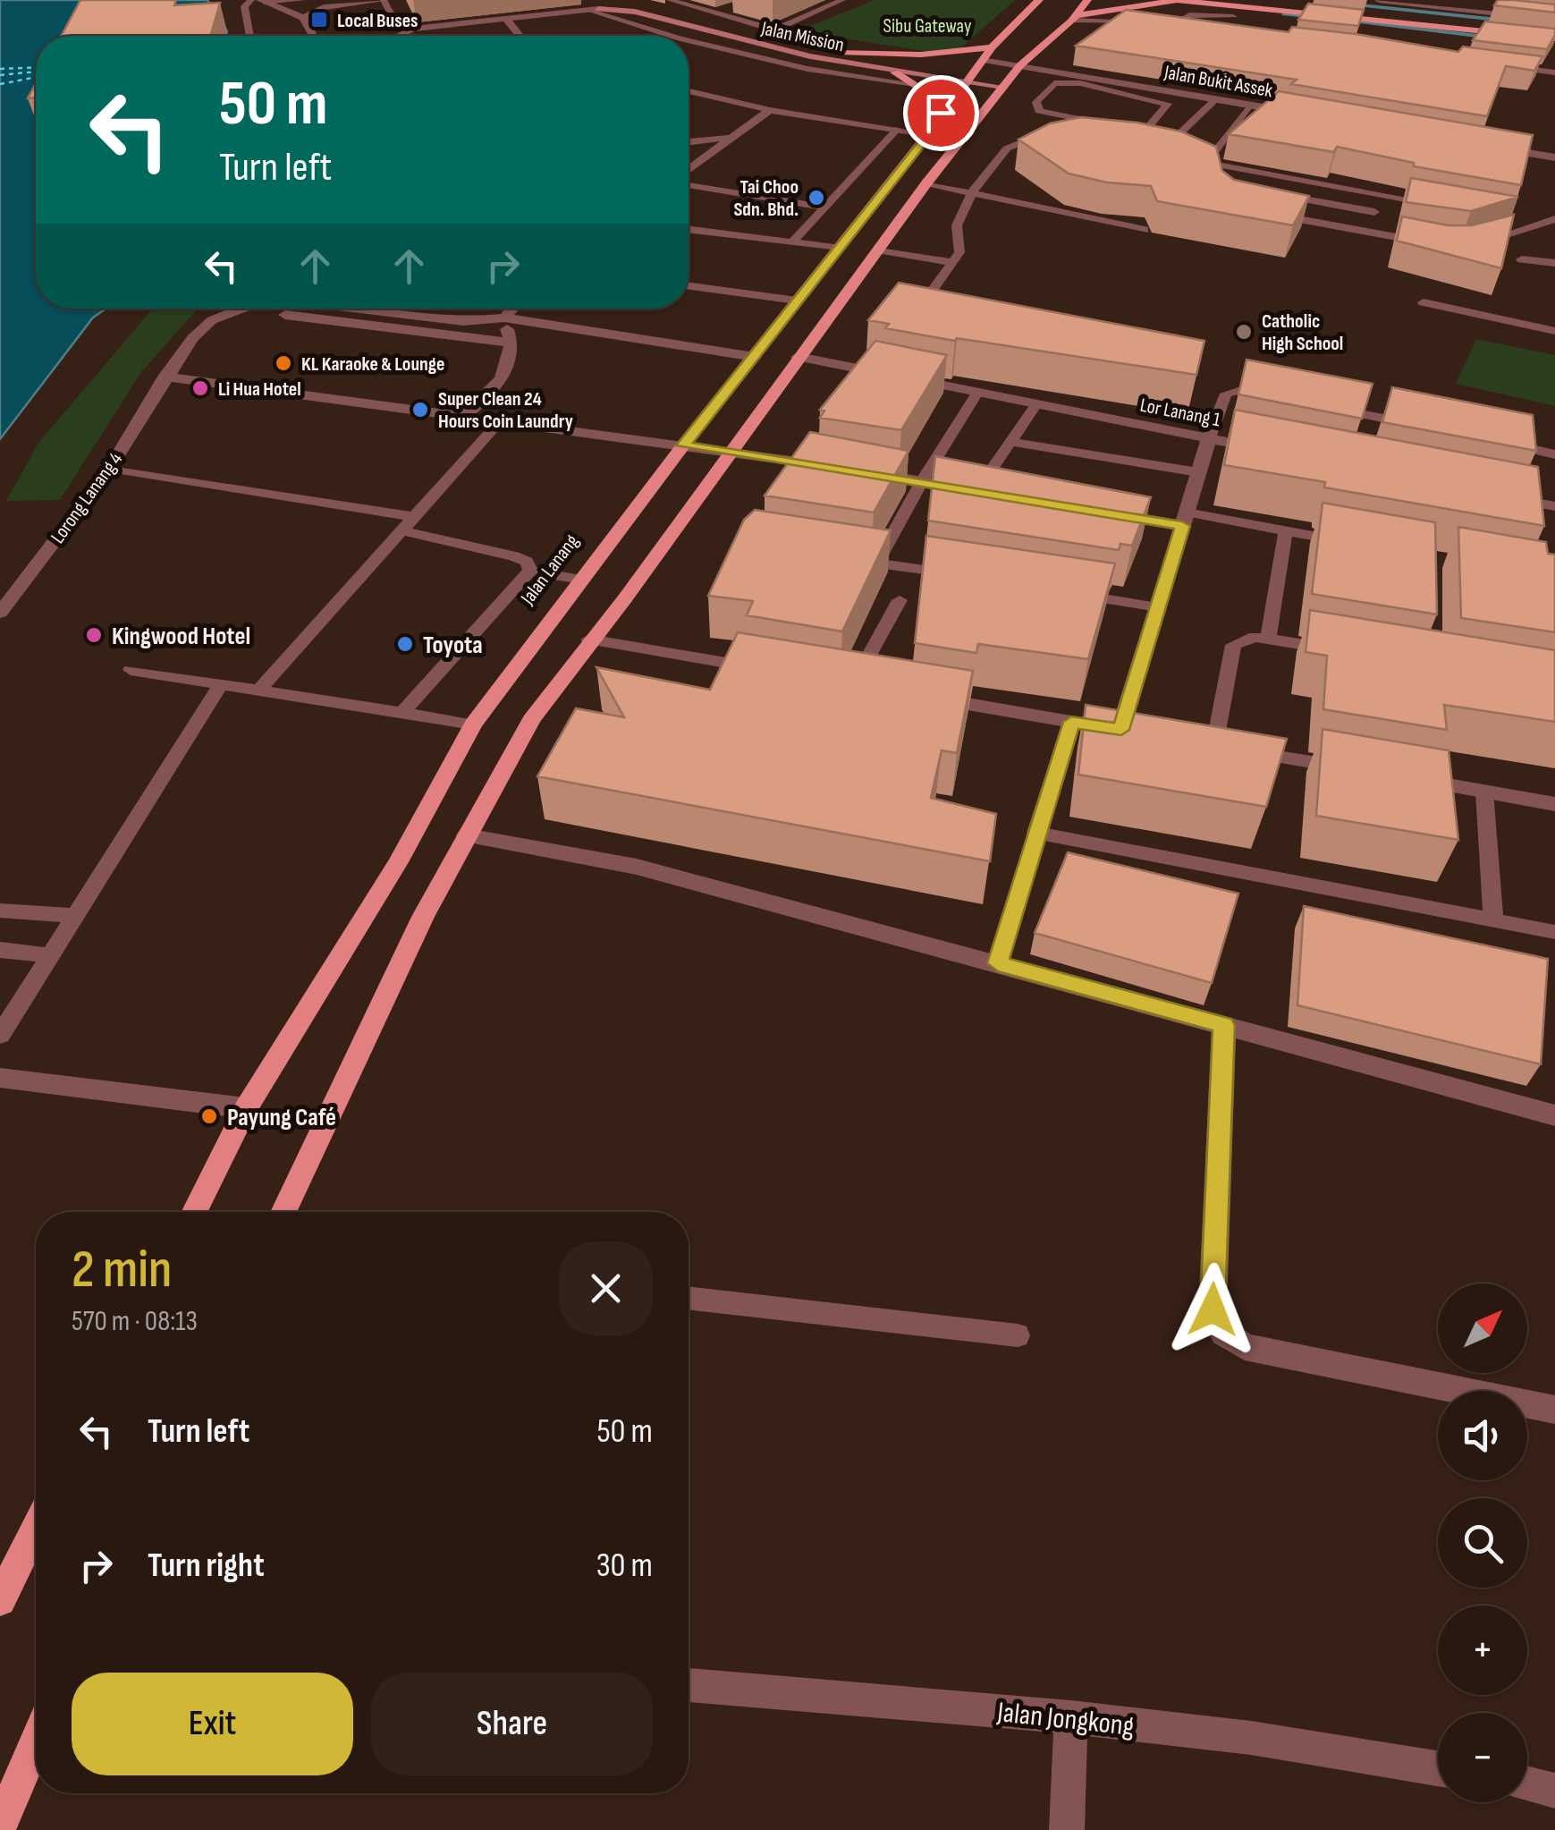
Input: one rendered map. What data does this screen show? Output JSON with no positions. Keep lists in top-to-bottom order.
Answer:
{
  "streets": {
    "main road": ["Jalan Lanang"],
    "street": [
      "Jalan Mission",
      "Jalan Bukit Assek",
      "Lor Lanang 1",
      "Lorong Lanang 4",
      "Jalan Jongkong"
    ]
  },
  "crossings": [
    ["Jalan Mission", "Jalan Lanang"],
    ["Jalan Bukit Assek", "Jalan Lanang"]
  ],
  "parks": ["Sibu Gateway"],
  "places": {
    "transit": ["Local Buses"],
    "other": [
      "Tai Choo Sdn. Bhd.",
      "Catholic High School",
      "KL Karaoke & Lounge",
      "Li Hua Hotel",
      "Super Clean 24 Hours Coin Laundry",
      "Kingwood Hotel",
      "Toyota",
      "Payung Café"
    ]
  },
  "north": "top right",
  "page": {
    "turn": ["50 m", "Turn left"],
    "heading": ["2 min", "570 m · 08:13"],
    "map_buttons": ["+", "−"],
    "list": [
      {
        "name": "Turn left",
        "value": "50 m"
      },
      {
        "name": "Turn right",
        "value": "30 m"
      }
    ],
    "buttons": ["Exit", "Share"]
  }
}
